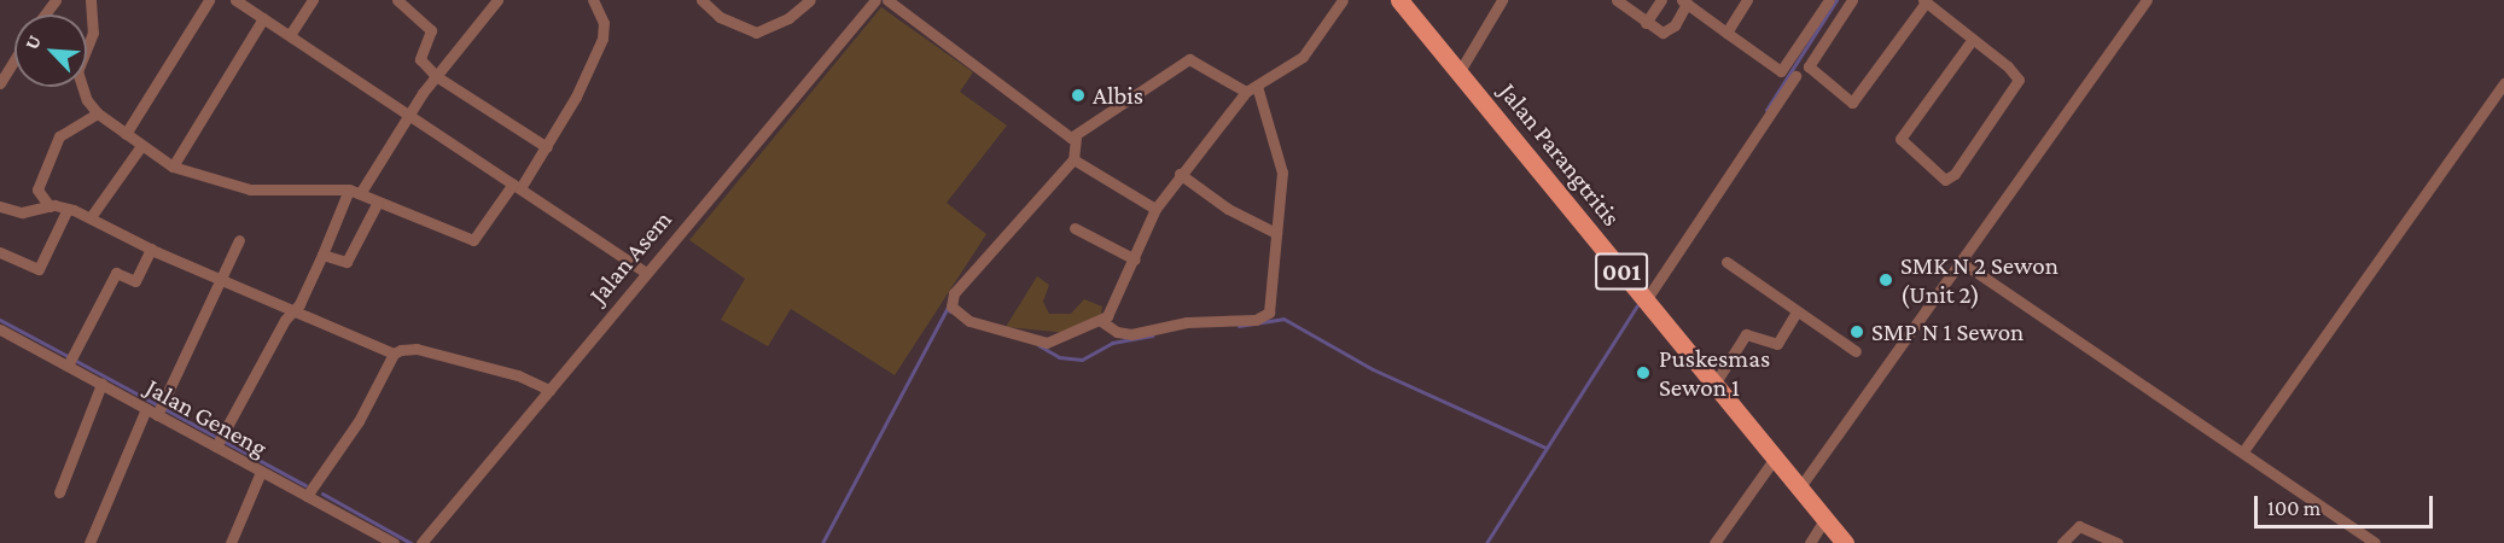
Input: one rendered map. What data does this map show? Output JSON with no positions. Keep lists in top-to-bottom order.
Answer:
{
  "streets": {
    "main road": ["Jalan Parangtritis", "001"],
    "street": ["Jalan Asem", "Jalan Geneng"]
  },
  "places": [
    "Albis",
    "SMK N 2 Sewon (Unit 2)",
    "SMP N 1 Sewon",
    "Puskesmas Sewon 1"
  ],
  "scale_bar": "100 m",
  "north": "top left"
}
